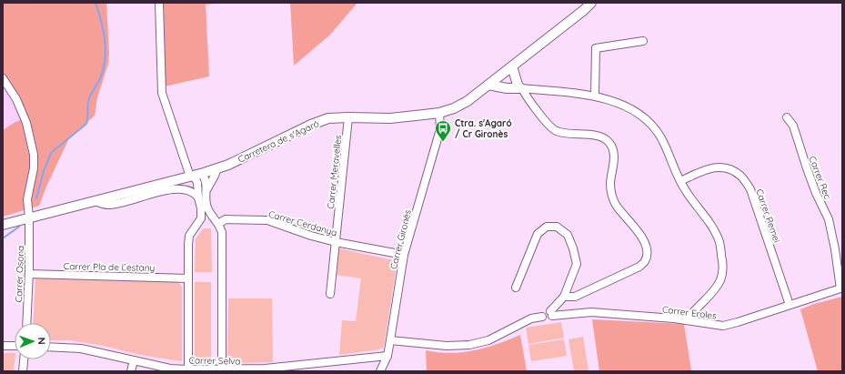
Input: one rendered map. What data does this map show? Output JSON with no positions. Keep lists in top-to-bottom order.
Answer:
{
  "streets": {
    "street": [
      "Carretera de s'Agaró",
      "Carrer Meravelles",
      "Carrer Rec",
      "Carrer Remei",
      "Carrer Cerdanya",
      "Carrer Gironès",
      "Carrer Pla de Ľestany",
      "Carrer Osona",
      "Carrer Eroles",
      "Carrer Selva"
    ]
  },
  "crossings": [
    ["Carretera de s'Agaró", "Carrer Meravelles"],
    ["Carretera de s'Agaró", "Carrer Gironès"],
    ["Carretera de s'Agaró", "Carrer Osona"],
    ["Carrer Meravelles", "Carrer Cerdanya"],
    ["Carrer Rec", "Carrer Eroles"],
    ["Carrer Remei", "Carrer Eroles"],
    ["Carrer Cerdanya", "Carrer Gironès"],
    ["Carrer Gironès", "Carrer Eroles"],
    ["Carrer Gironès", "Carrer Selva"],
    ["Carrer Pla de Ľestany", "Carrer Osona"]
  ],
  "places": {
    "bus stop": ["Ctra. s'Agaró / Cr Gironès"]
  },
  "north": "right"
}
